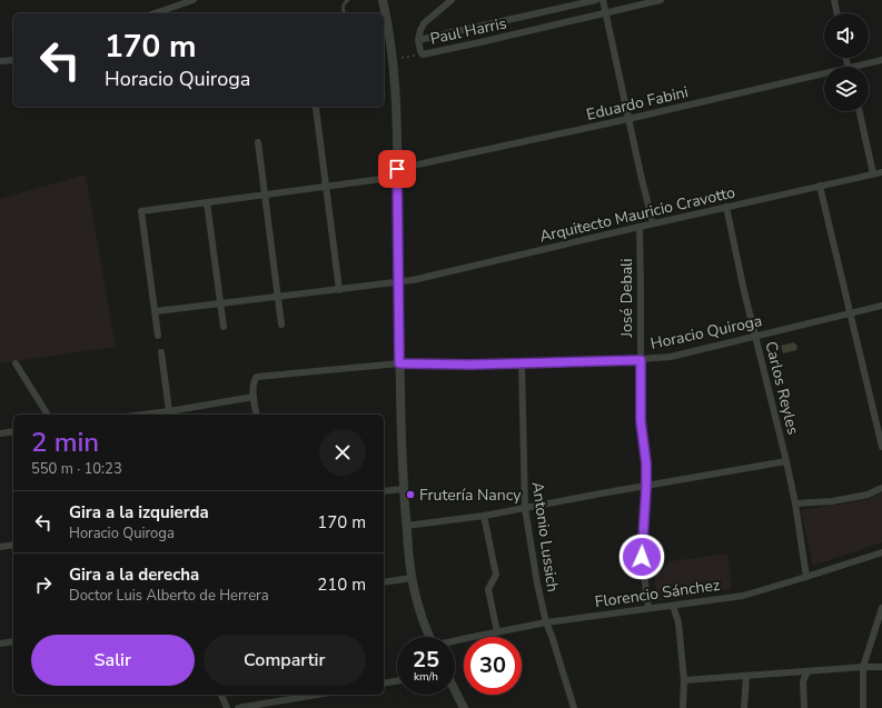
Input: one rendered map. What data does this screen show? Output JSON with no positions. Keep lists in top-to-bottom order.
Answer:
{
  "streets": {
    "street": [
      "Paul Harris",
      "Eduardo Fabini",
      "Arquitecto Mauricio Cravotto",
      "José Debali",
      "Horacio Quiroga",
      "Carlos Reyles",
      "Antonio Lussich",
      "Florencio Sánchez"
    ]
  },
  "crossings": [
    ["Eduardo Fabini", "Arquitecto Mauricio Cravotto"],
    ["Arquitecto Mauricio Cravotto", "José Debali"],
    ["Arquitecto Mauricio Cravotto", "Carlos Reyles"],
    ["José Debali", "Horacio Quiroga"],
    ["José Debali", "Florencio Sánchez"],
    ["Horacio Quiroga", "Carlos Reyles"],
    ["Horacio Quiroga", "Antonio Lussich"],
    ["Carlos Reyles", "Florencio Sánchez"],
    ["Antonio Lussich", "Florencio Sánchez"]
  ],
  "places": ["Frutería Nancy"],
  "page": {
    "turn": ["170 m", "Horacio Quiroga"],
    "heading": ["2 min", "550 m · 10:23"],
    "list": [
      {
        "name": "Gira a la izquierda",
        "note": "Horacio Quiroga",
        "value": "170 m"
      },
      {
        "name": "Gira a la derecha",
        "note": "Doctor Luis Alberto de Herrera",
        "value": "210 m"
      }
    ],
    "buttons": ["Salir", "Compartir"],
    "speed": "25 km/h",
    "limit": "30"
  }
}
